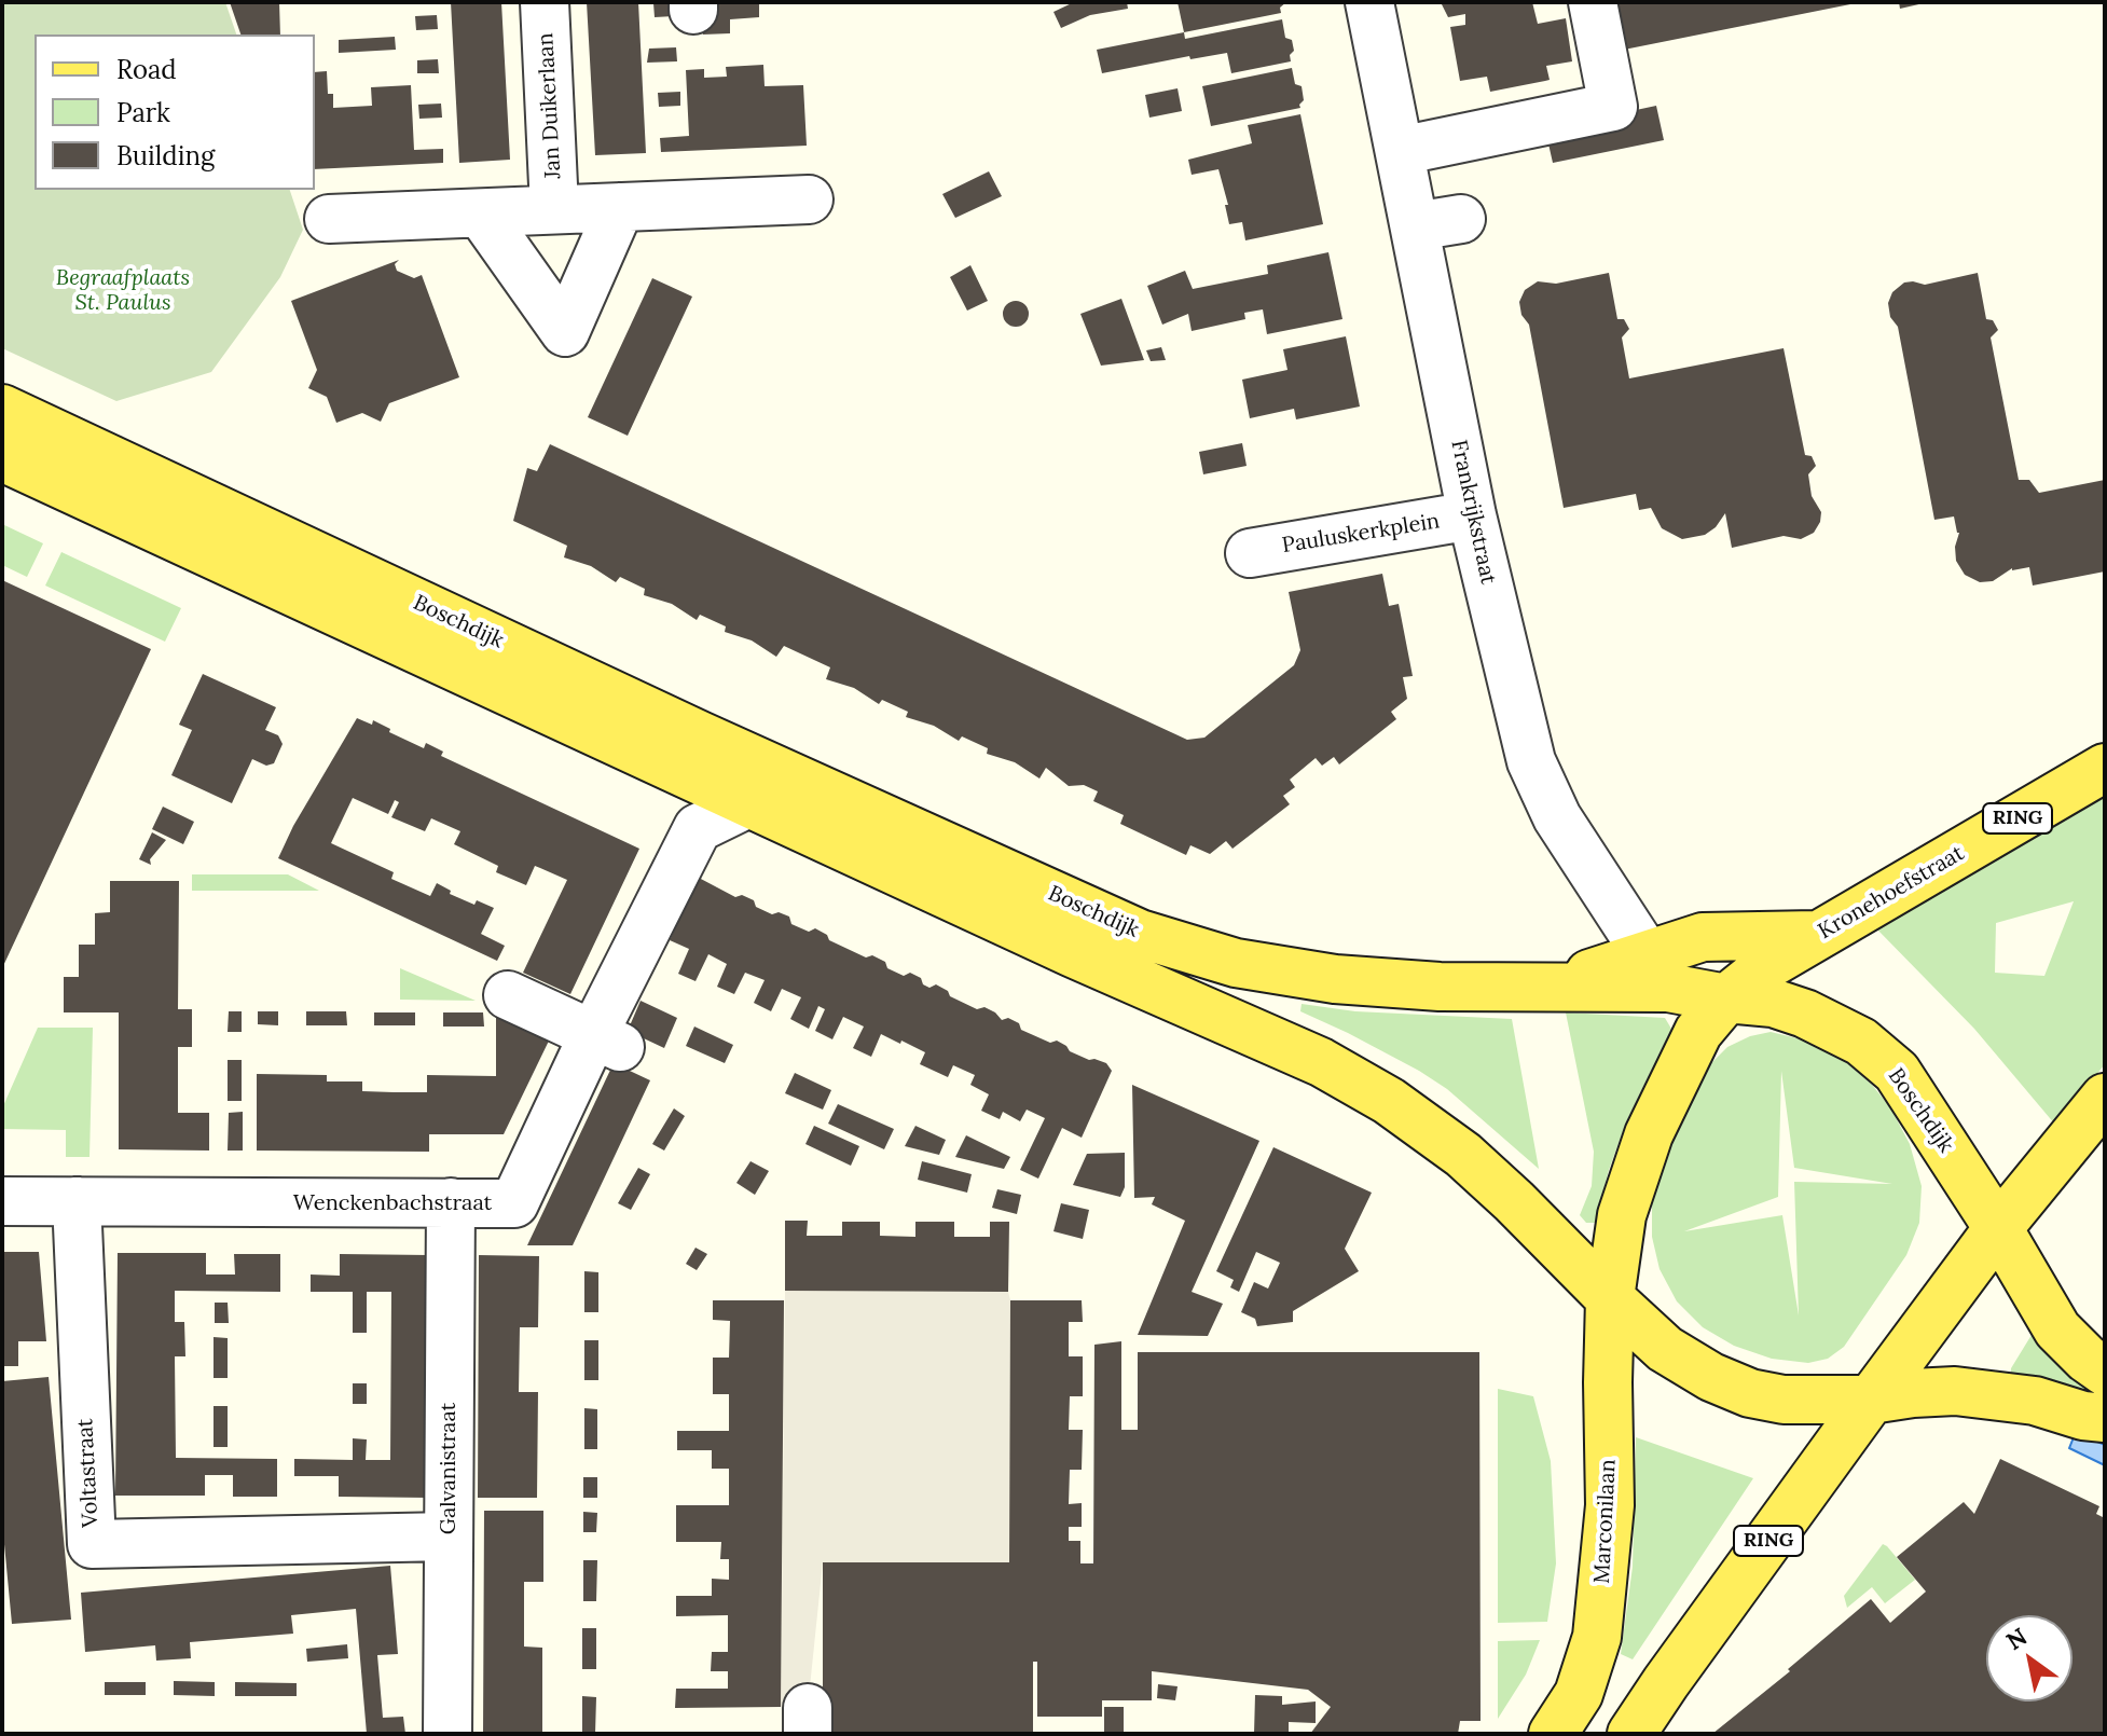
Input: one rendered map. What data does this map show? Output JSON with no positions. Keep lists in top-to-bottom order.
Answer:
{
  "streets": {
    "main road": [
      "Boschdijk",
      "RING",
      "Kronehoefstraat",
      "Marconilaan"
    ],
    "street": [
      "Jan Duikerlaan",
      "Frankrijkstraat",
      "Pauluskerkplein",
      "Wenckenbachstraat",
      "Galvanistraat",
      "Voltastraat"
    ]
  },
  "crossings": [
    ["Frankrijkstraat", "Pauluskerkplein"],
    ["Frankrijkstraat", "Boschdijk"],
    ["Boschdijk", "RING"],
    ["Boschdijk", "Kronehoefstraat"],
    ["Boschdijk", "Wenckenbachstraat"],
    ["Boschdijk", "Marconilaan"],
    ["RING", "Kronehoefstraat"],
    ["RING", "Marconilaan"],
    ["Wenckenbachstraat", "Galvanistraat"],
    ["Wenckenbachstraat", "Voltastraat"],
    ["Galvanistraat", "Voltastraat"]
  ],
  "parks": ["Begraafplaats St. Paulus"],
  "legend": ["Road", "Park", "Building"],
  "north": "top left"
}
